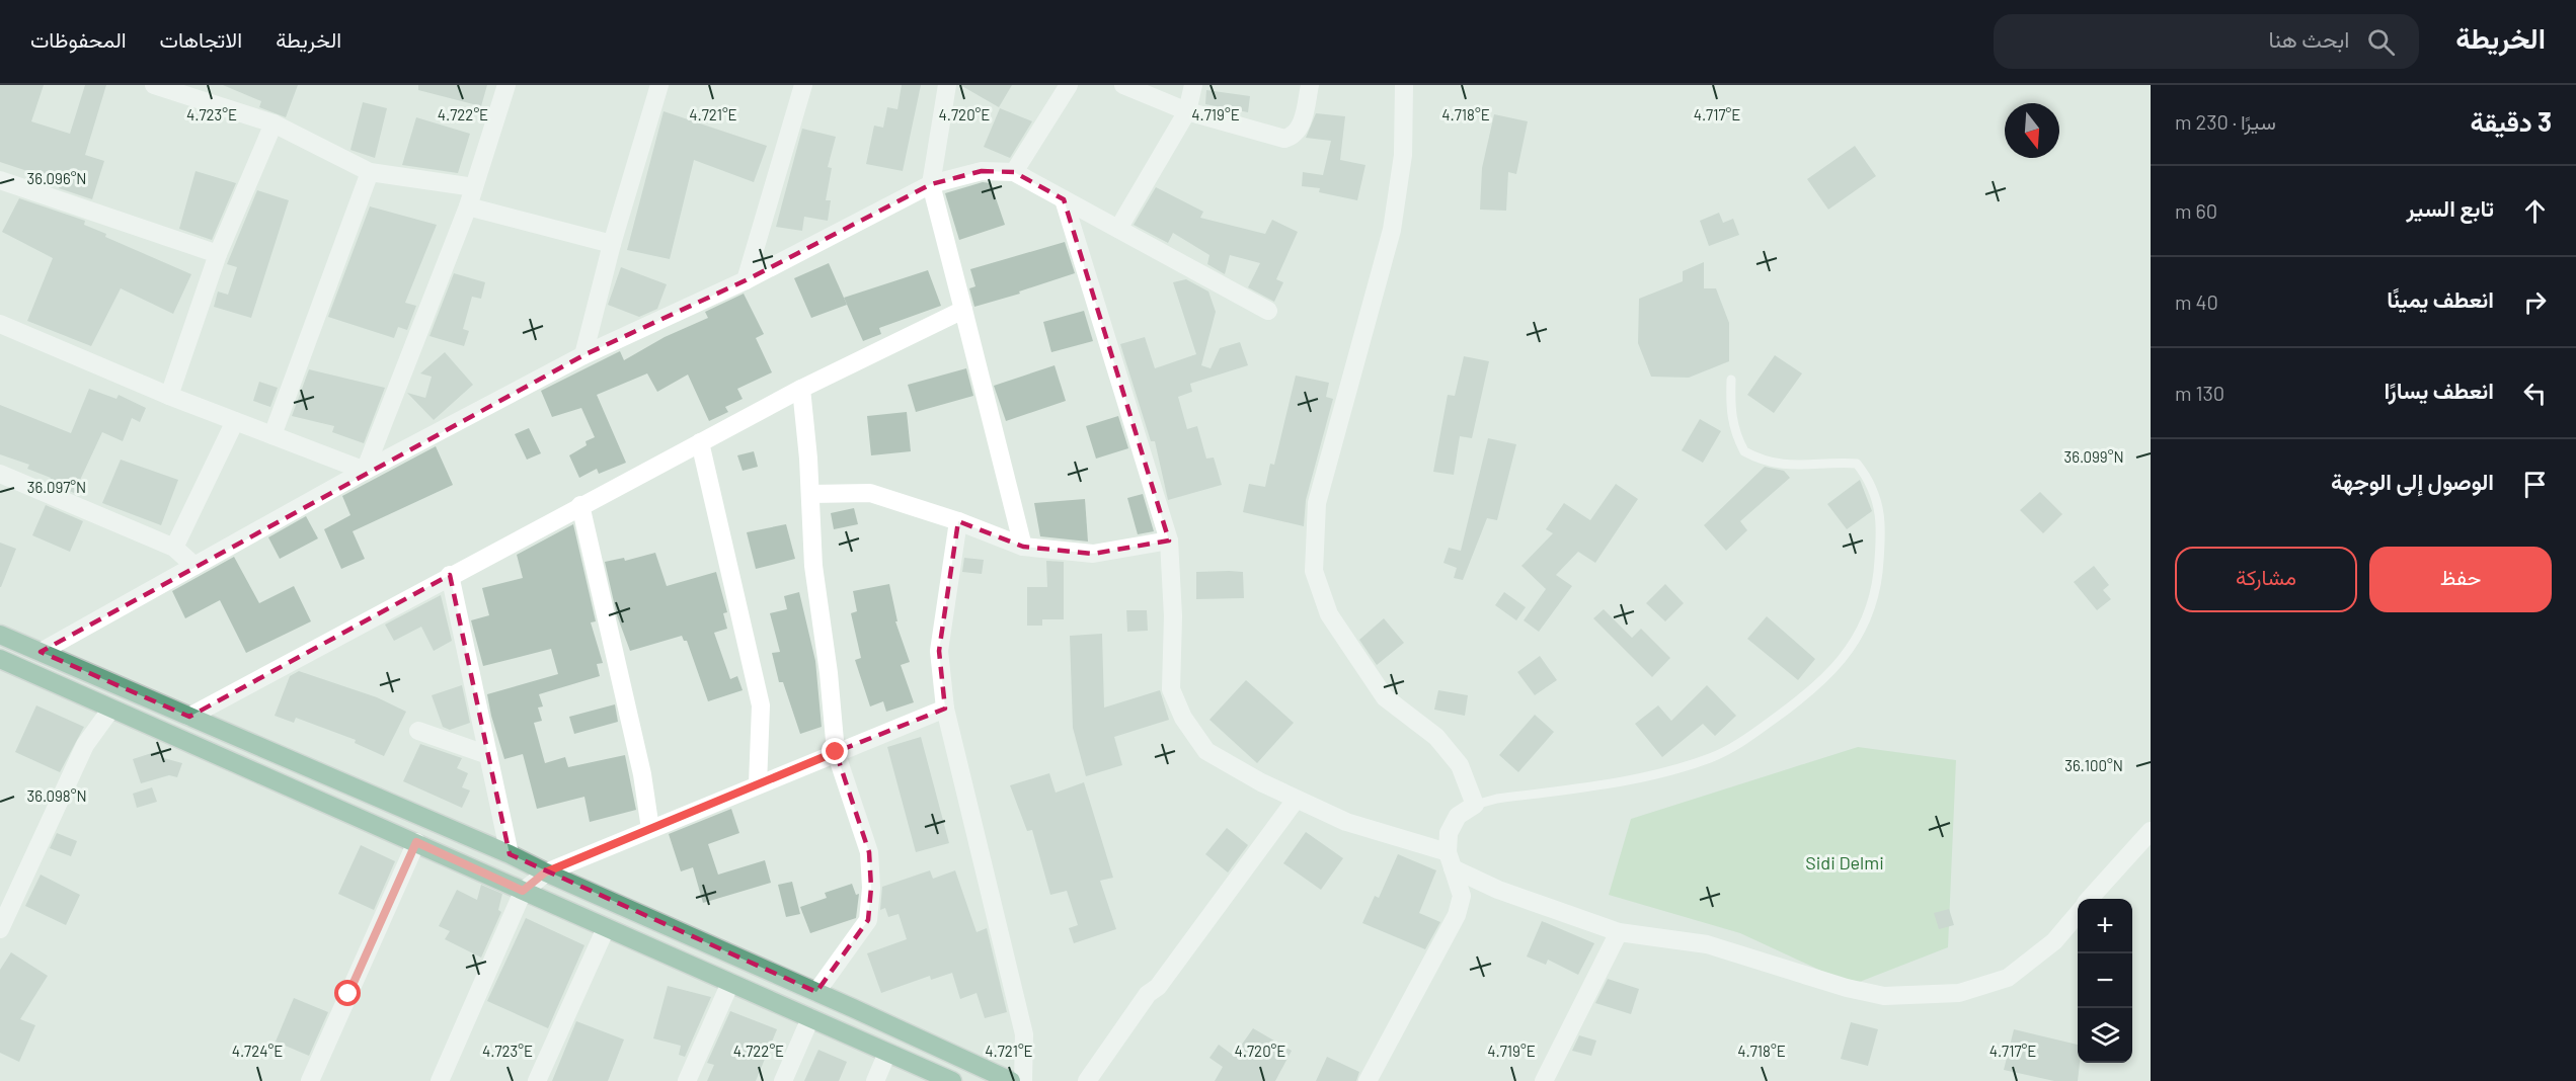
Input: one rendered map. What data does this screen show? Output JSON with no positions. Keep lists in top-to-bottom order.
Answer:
{
  "parks": ["Sidi Delmi"],
  "north": "bottom",
  "page": {
    "header": "الخريطة",
    "search": "ابحث هنا",
    "nav": ["الخريطة", "الاتجاهات", "المحفوظات"],
    "heading": ["3 دقيقة", "سيرًا · 230 m"],
    "list": [
      ["تابع السير", "60 m"],
      ["انعطف يمينًا", "40 m"],
      ["انعطف يسارًا", "130 m"],
      "الوصول إلى الوجهة"
    ],
    "buttons": ["حفظ", "مشاركة"],
    "map_buttons": ["+", "−"]
  },
  "coordinates": [
    "4.723°E",
    "4.722°E",
    "4.721°E",
    "4.720°E",
    "4.719°E",
    "4.718°E",
    "4.717°E",
    "36.096°N",
    "36.099°N",
    "36.097°N",
    "36.100°N",
    "36.098°N",
    "4.724°E"
  ]
}
